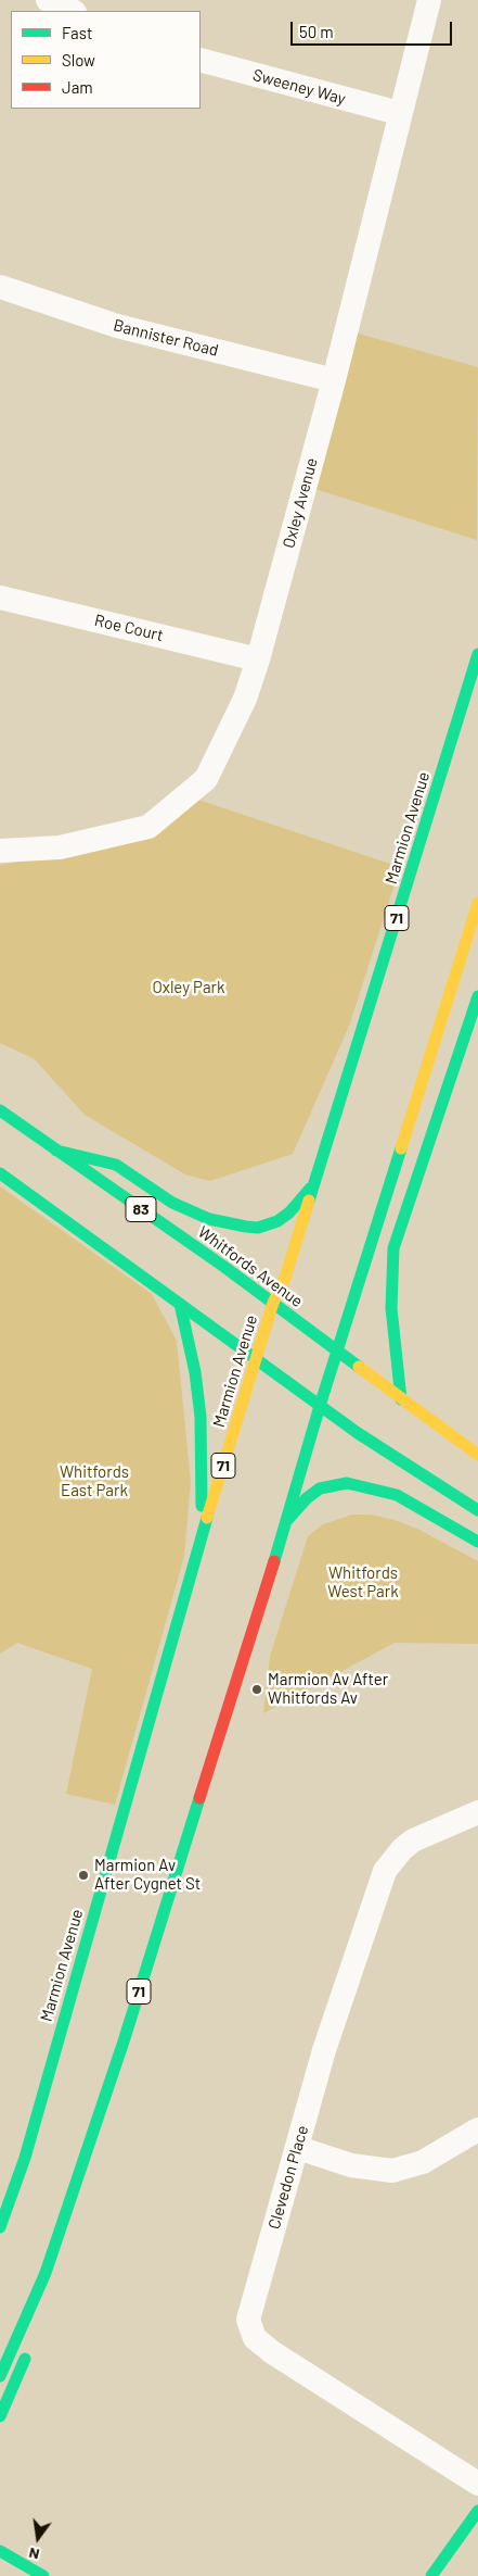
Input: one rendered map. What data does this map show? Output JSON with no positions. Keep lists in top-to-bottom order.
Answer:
{
  "streets": {
    "main road": [
      "Marmion Avenue",
      "71",
      "83",
      "Whitfords Avenue"
    ],
    "street": [
      "Sweeney Way",
      "Bannister Road",
      "Oxley Avenue",
      "Roe Court",
      "Clevedon Place"
    ]
  },
  "crossings": [
    ["Sweeney Way", "Oxley Avenue"],
    ["Bannister Road", "Oxley Avenue"],
    ["Oxley Avenue", "Roe Court"],
    ["Marmion Avenue", "Whitfords Avenue"],
    ["71", "Whitfords Avenue"]
  ],
  "parks": ["Oxley Park", "Whitfords East Park", "Whitfords West Park"],
  "places": ["Marmion Av After Whitfords Av", "Marmion Av After Cygnet St"],
  "legend": ["Fast", "Slow", "Jam"],
  "scale_bar": "50 m",
  "north": "bottom"
}
